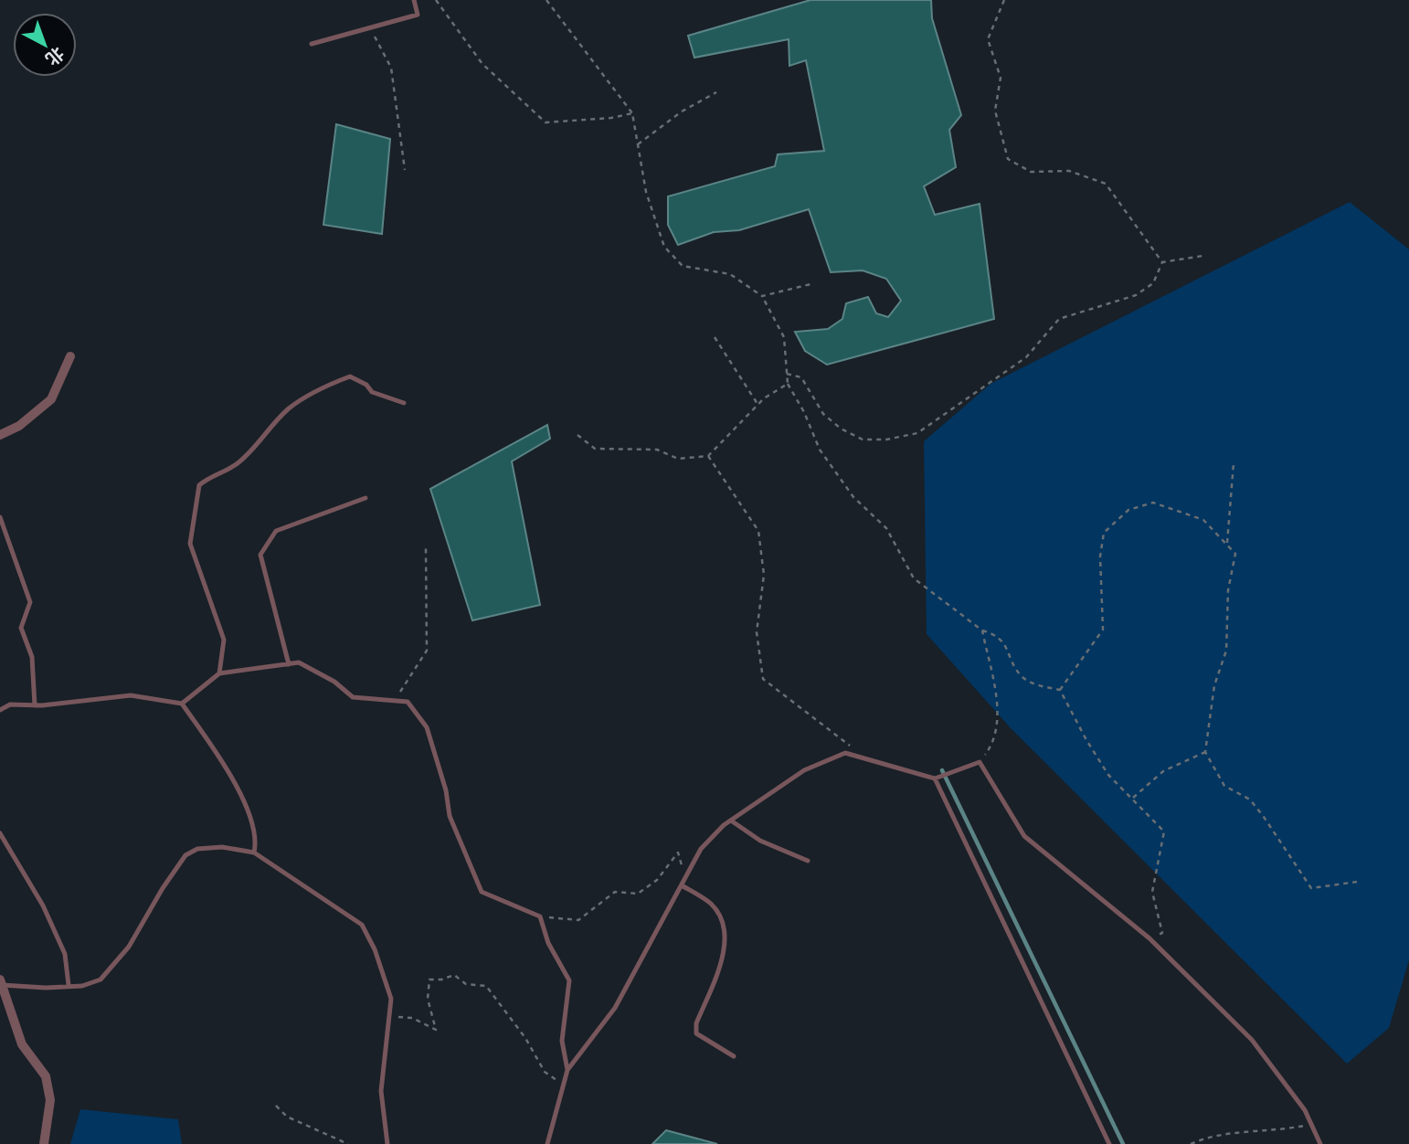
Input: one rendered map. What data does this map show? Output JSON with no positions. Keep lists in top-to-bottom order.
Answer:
{
  "north": "bottom right"
}
